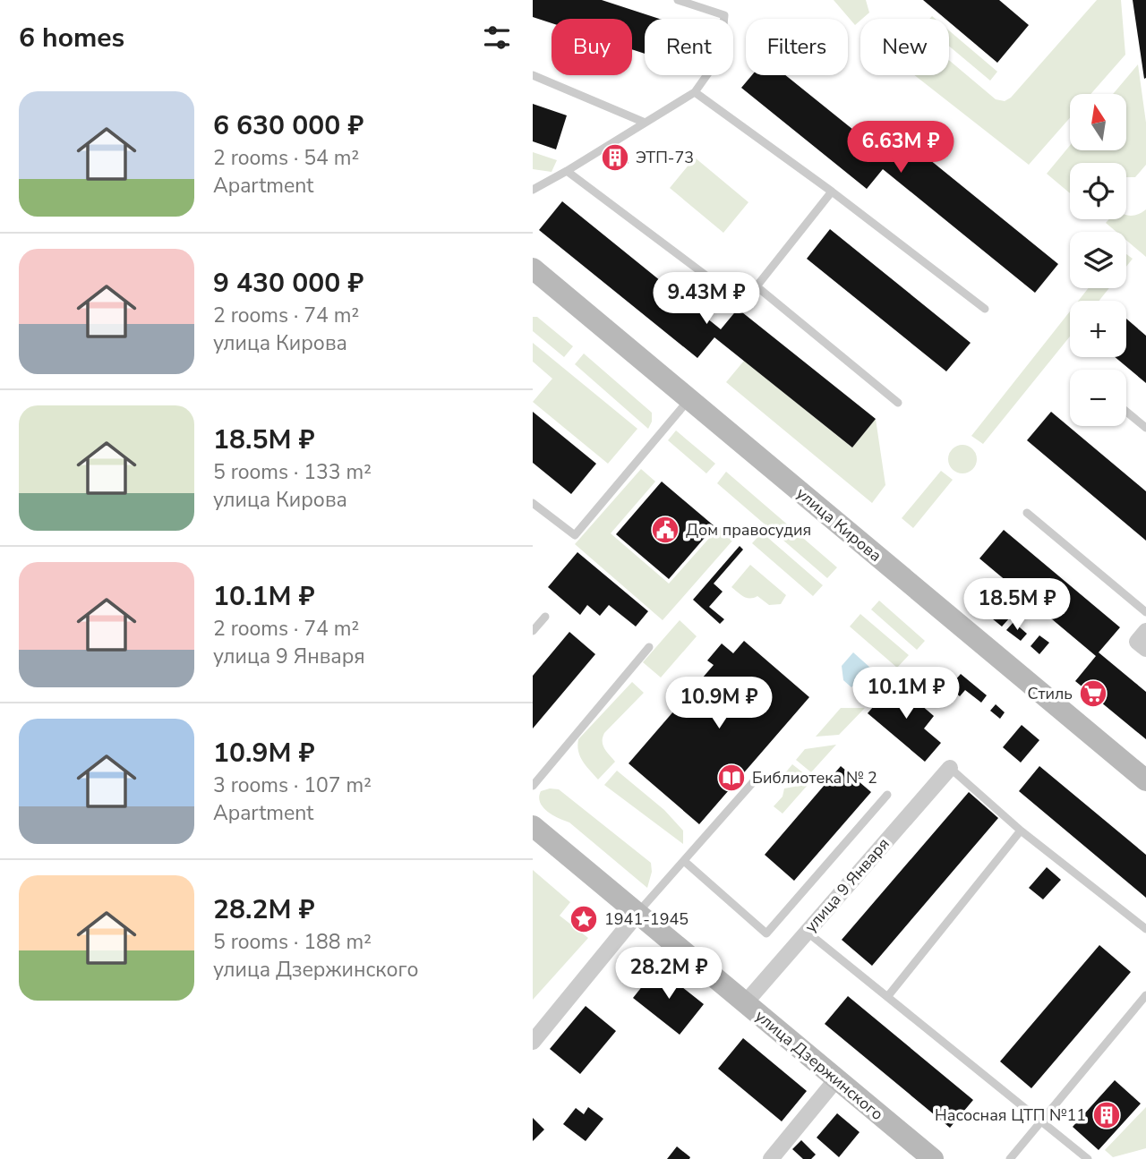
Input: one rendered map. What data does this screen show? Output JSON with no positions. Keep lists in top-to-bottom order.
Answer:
{
  "streets": {
    "main road": ["улица Кирова", "улица Дзержинского"],
    "street": ["улица 9 Января"]
  },
  "crossings": [
    ["улица 9 Января", "улица Дзержинского"]
  ],
  "places": {
    "building": ["ЭТП-73", "Насосная ЦТП №11"],
    "public building": ["Дом правосудия"],
    "supermarket": ["Стиль"],
    "library": ["Библиотека № 2"],
    "place": ["1941-1945"]
  },
  "north": "top",
  "page": {
    "heading": "6 homes",
    "chip": [
      "Buy",
      "Rent",
      "Filters",
      "New"
    ],
    "list": [
      {
        "name": "6 630 000 ₽",
        "note": "2 rooms · 54 m² · Apartment"
      },
      {
        "name": "9 430 000 ₽",
        "note": "2 rooms · 74 m² · улица Кирова"
      },
      {
        "name": "18.5M ₽",
        "note": "5 rooms · 133 m² · улица Кирова"
      },
      {
        "name": "10.1M ₽",
        "note": "2 rooms · 74 m² · улица 9 Января"
      },
      {
        "name": "10.9M ₽",
        "note": "3 rooms · 107 m² · Apartment"
      },
      {
        "name": "28.2M ₽",
        "note": "5 rooms · 188 m² · улица Дзержинского"
      }
    ],
    "map_buttons": ["+", "−"],
    "price": [
      "6.63M ₽",
      "9.43M ₽",
      "18.5M ₽",
      "10.1M ₽",
      "10.9M ₽",
      "28.2M ₽"
    ]
  }
}
